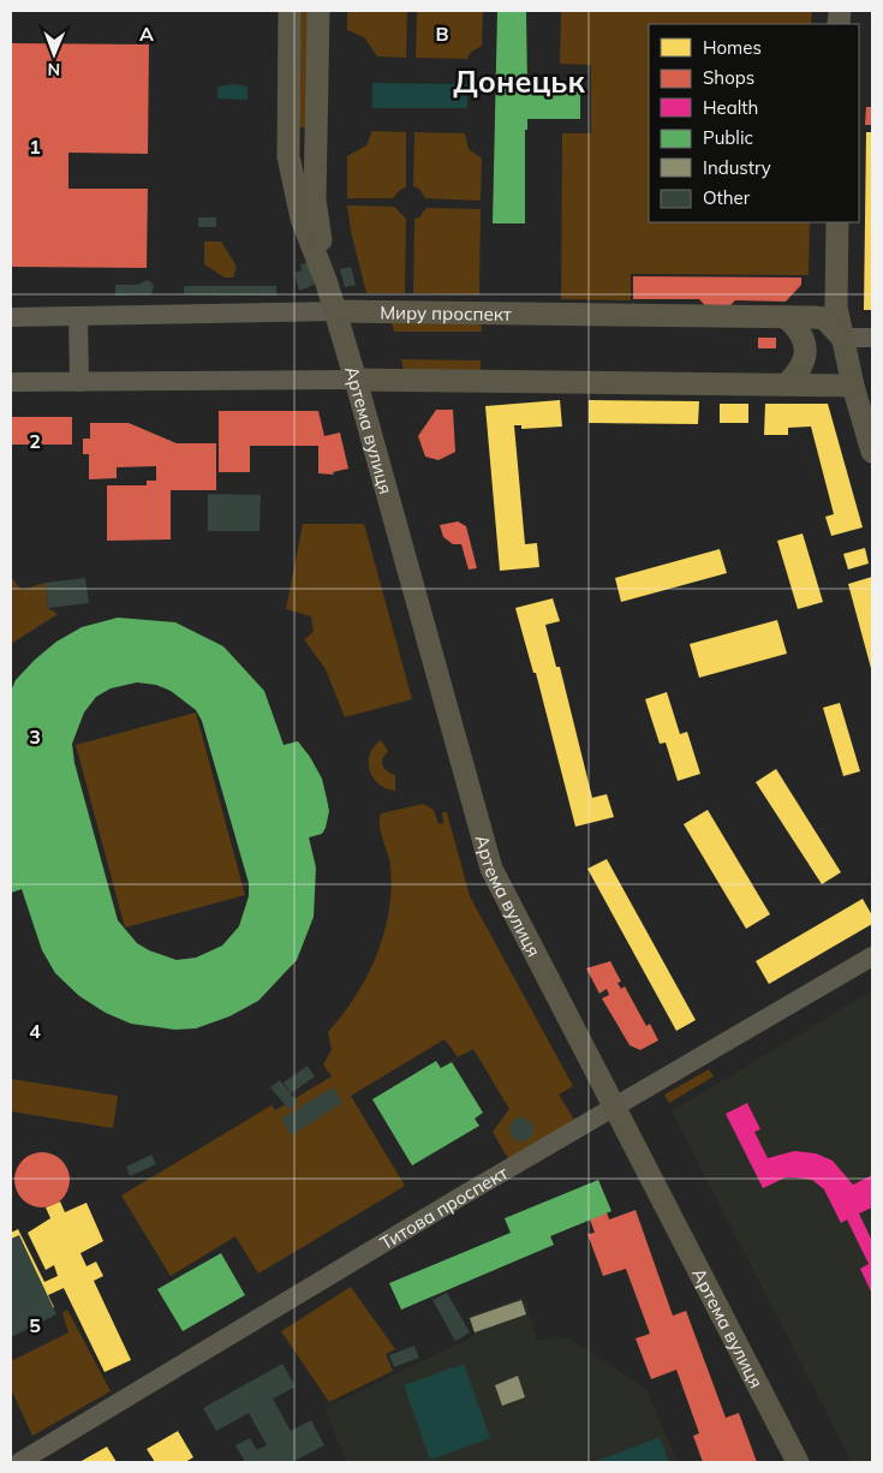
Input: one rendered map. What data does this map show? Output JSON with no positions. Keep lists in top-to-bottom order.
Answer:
{
  "streets": {
    "main road": ["Миру проспект", "Артема вулиця"],
    "street": ["Титова проспект"]
  },
  "crossings": [
    ["Миру проспект", "Артема вулиця"],
    ["Артема вулиця", "Титова проспект"]
  ],
  "districts": ["Донецьк"],
  "legend": [
    "Homes",
    "Shops",
    "Health",
    "Public",
    "Industry",
    "Other"
  ],
  "north": "bottom",
  "grid": {
    "columns": ["A", "B"],
    "rows": [
      "1",
      "2",
      "3",
      "4",
      "5"
    ]
  }
}
